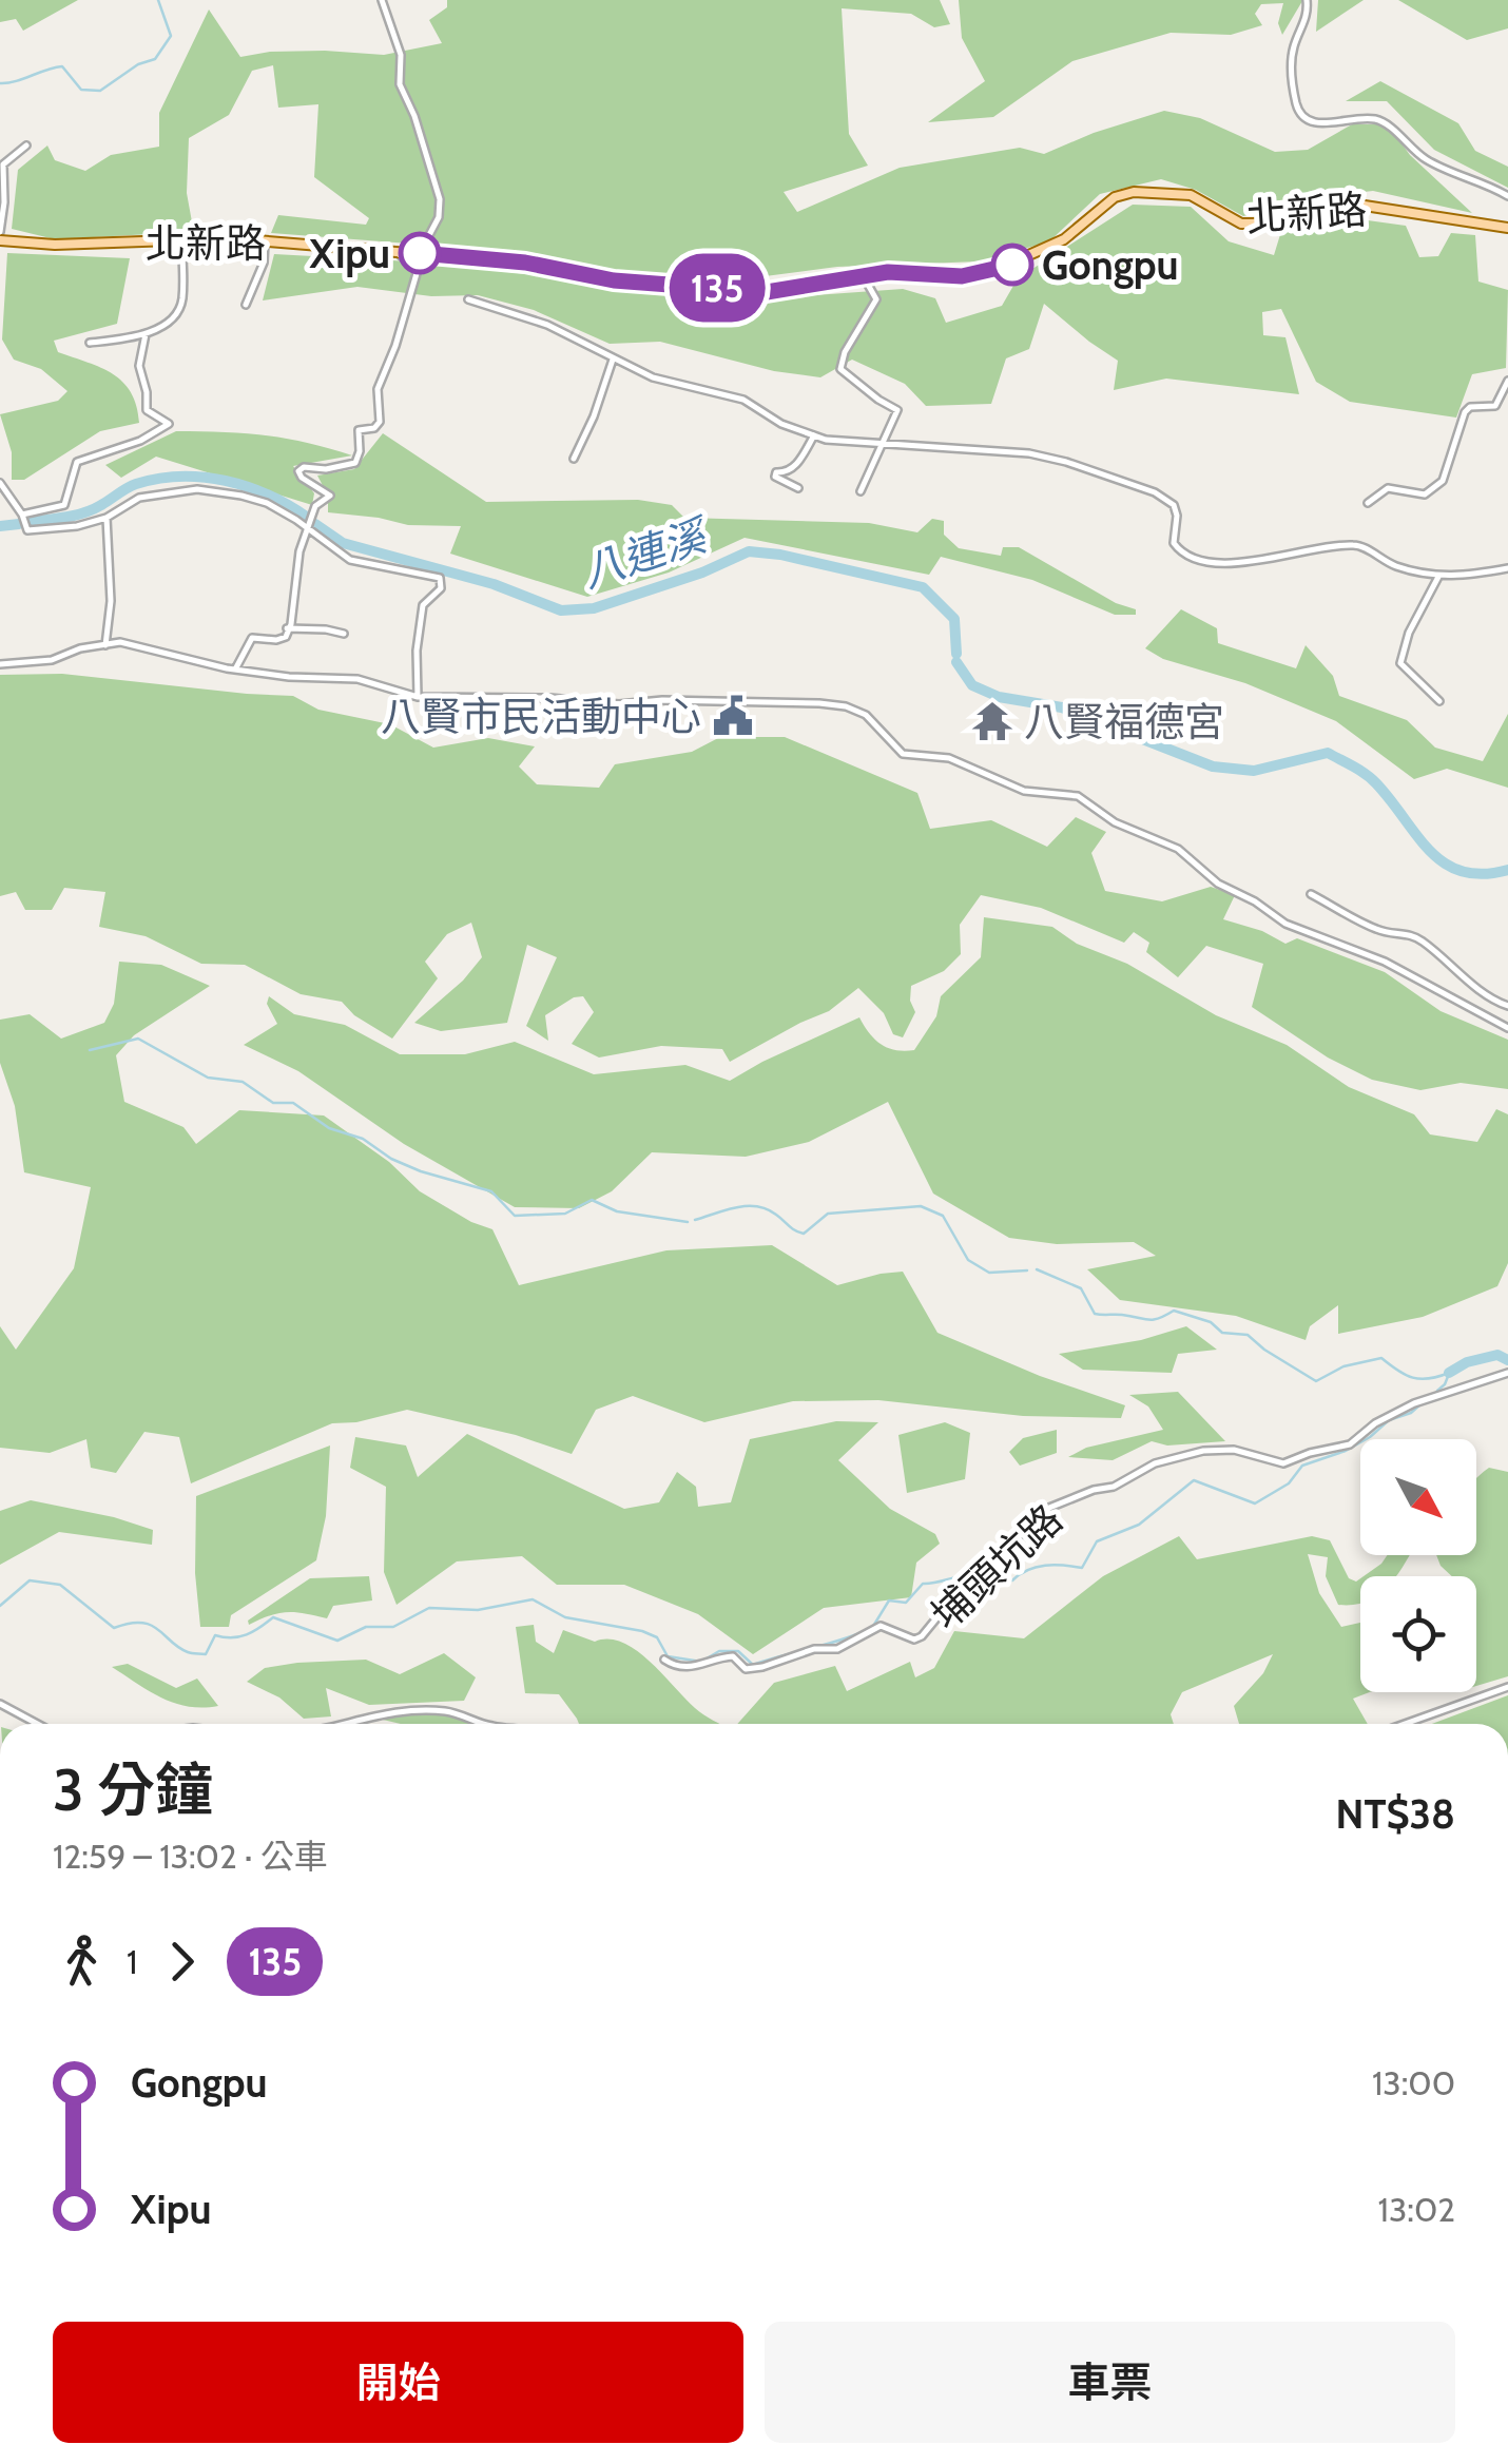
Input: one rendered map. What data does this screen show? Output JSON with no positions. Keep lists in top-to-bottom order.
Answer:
{
  "streets": {
    "main road": ["北新路"],
    "street": ["埔頭坑路"]
  },
  "water": ["八連溪"],
  "places": {
    "other": ["Xipu", "Gongpu"],
    "public building": ["八賢市民活動中心"],
    "temple": ["八賢福德宮"]
  },
  "lines": ["bus line 135"],
  "north": "bottom right",
  "page": {
    "on_map": "135",
    "heading": ["3 分鐘", "12:59 – 13:02 · 公車", "NT$38"],
    "legs": ["1", "135"],
    "list": [
      {
        "name": "Gongpu",
        "value": "13:00"
      },
      {
        "name": "Xipu",
        "value": "13:02"
      }
    ],
    "buttons": ["開始", "車票"]
  }
}
